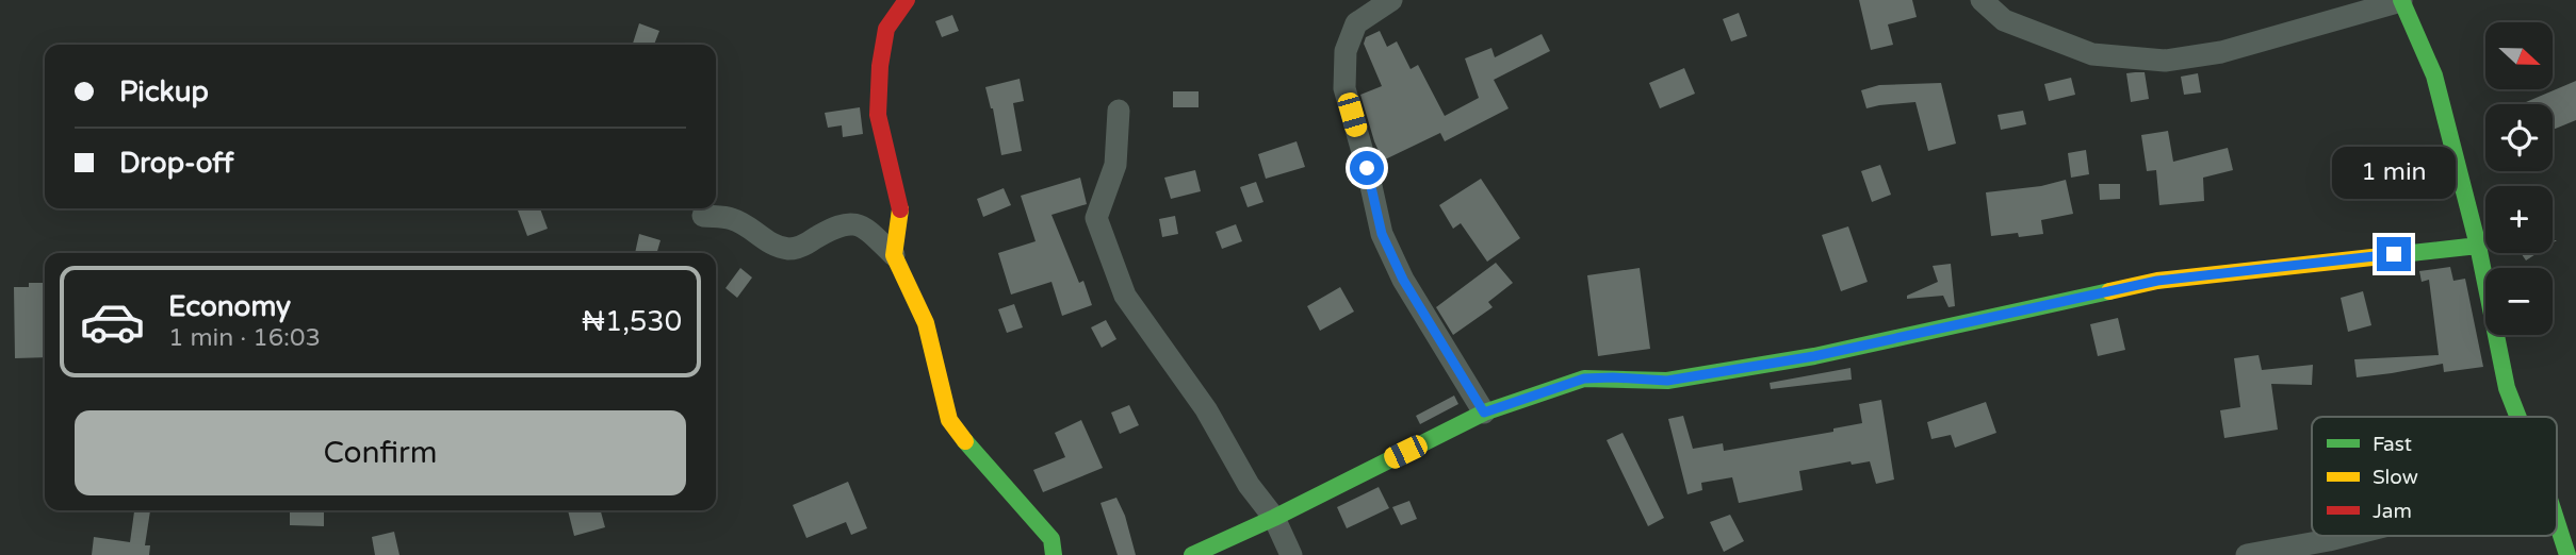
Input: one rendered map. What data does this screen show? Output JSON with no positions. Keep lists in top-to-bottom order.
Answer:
{
  "legend": ["Fast", "Slow", "Jam"],
  "north": "right",
  "page": {
    "map_buttons": ["+", "−"],
    "banner": ["Pickup", "Drop-off"],
    "bubble": "1 min",
    "list": [
      {
        "name": "Economy",
        "note": "1 min · 16:03",
        "value": "₦1,530"
      }
    ],
    "buttons": "Confirm"
  }
}
